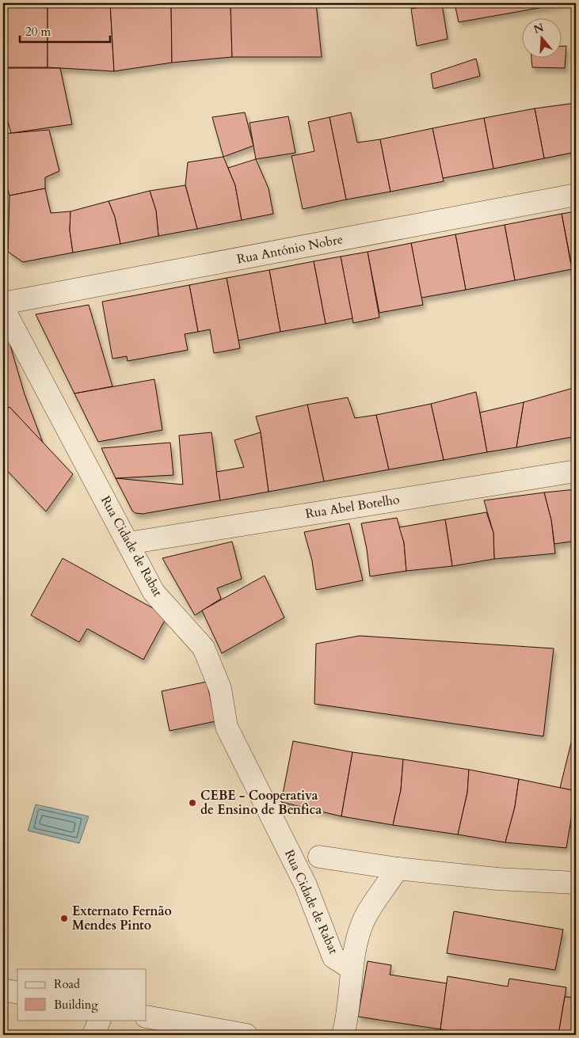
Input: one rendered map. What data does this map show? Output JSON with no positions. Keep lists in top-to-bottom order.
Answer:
{
  "streets": {
    "street": ["Rua António Nobre", "Rua Abel Botelho", "Rua Cidade de Rabat"]
  },
  "crossings": [
    ["Rua Abel Botelho", "Rua Cidade de Rabat"]
  ],
  "places": ["CEBE - Cooperativa de Ensino de Benfica", "Externato Fernão Mendes Pinto"],
  "legend": ["Road", "Building"],
  "scale_bar": "20 m",
  "north": "top"
}
